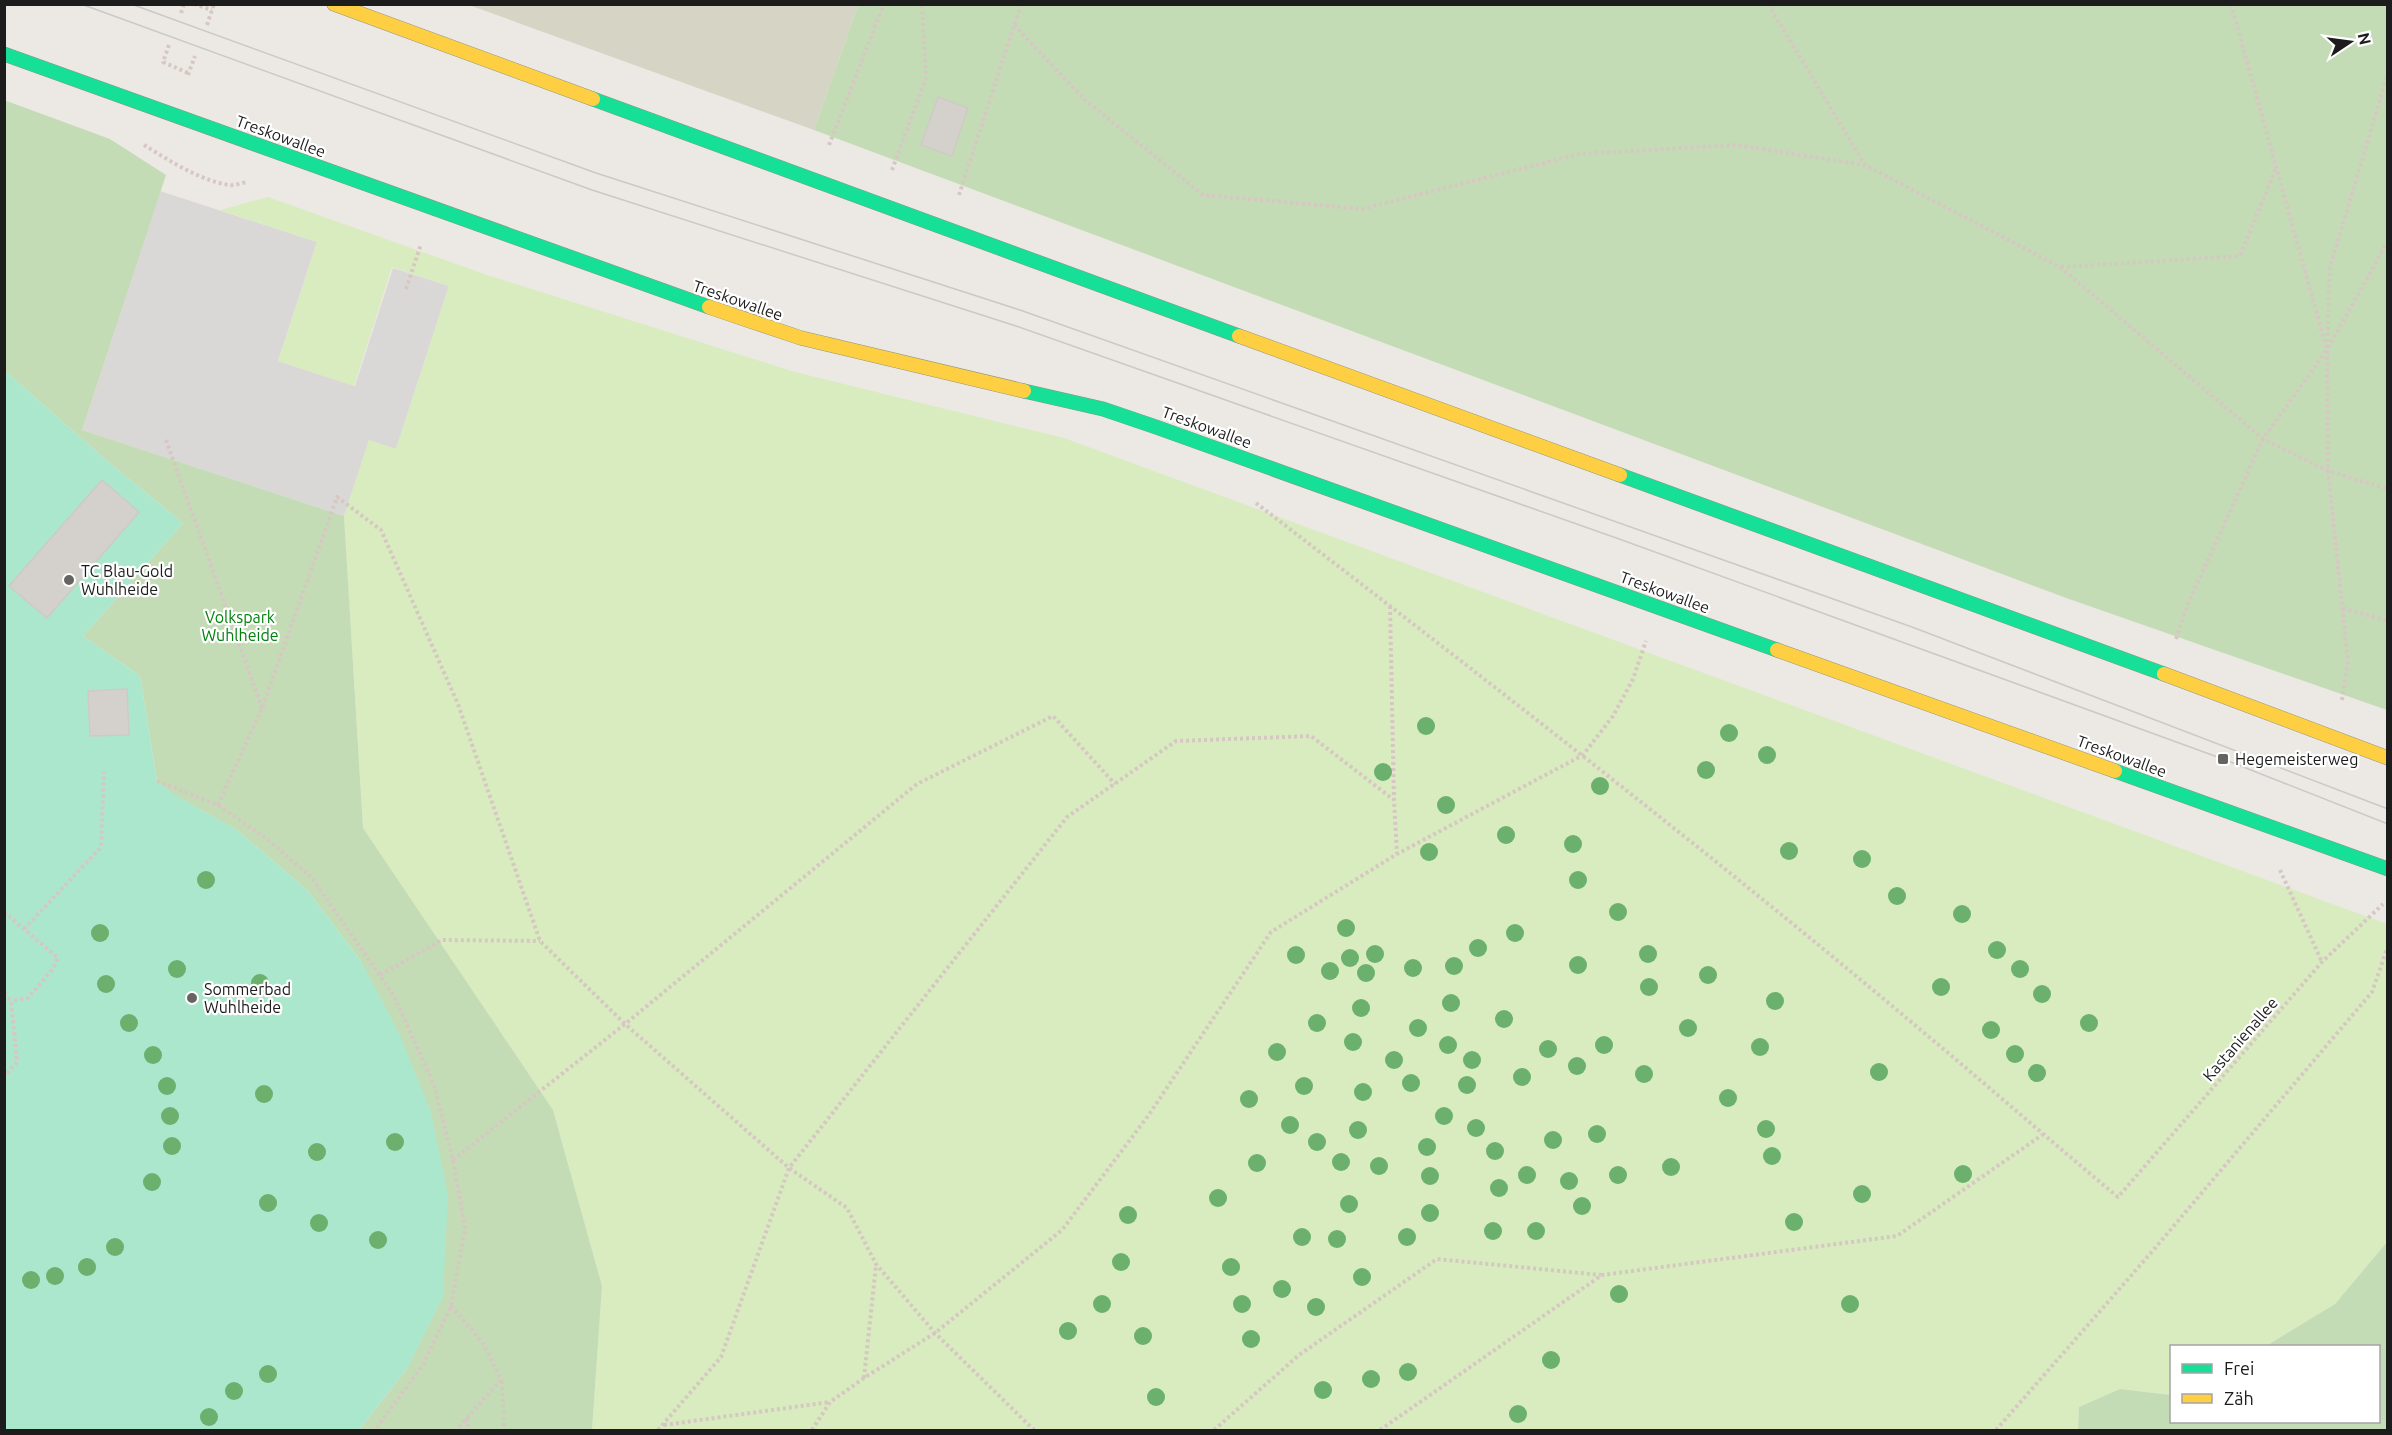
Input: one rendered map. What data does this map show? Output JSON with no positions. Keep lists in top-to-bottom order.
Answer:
{
  "streets": {
    "main road": ["Treskowallee"],
    "path": ["Kastanienallee"]
  },
  "parks": ["Volkspark Wuhlheide"],
  "places": {
    "other": ["TC Blau-Gold Wuhlheide", "Sommerbad Wuhlheide"],
    "transit": ["Hegemeisterweg"]
  },
  "legend": ["Frei", "Zäh"],
  "north": "right"
}
